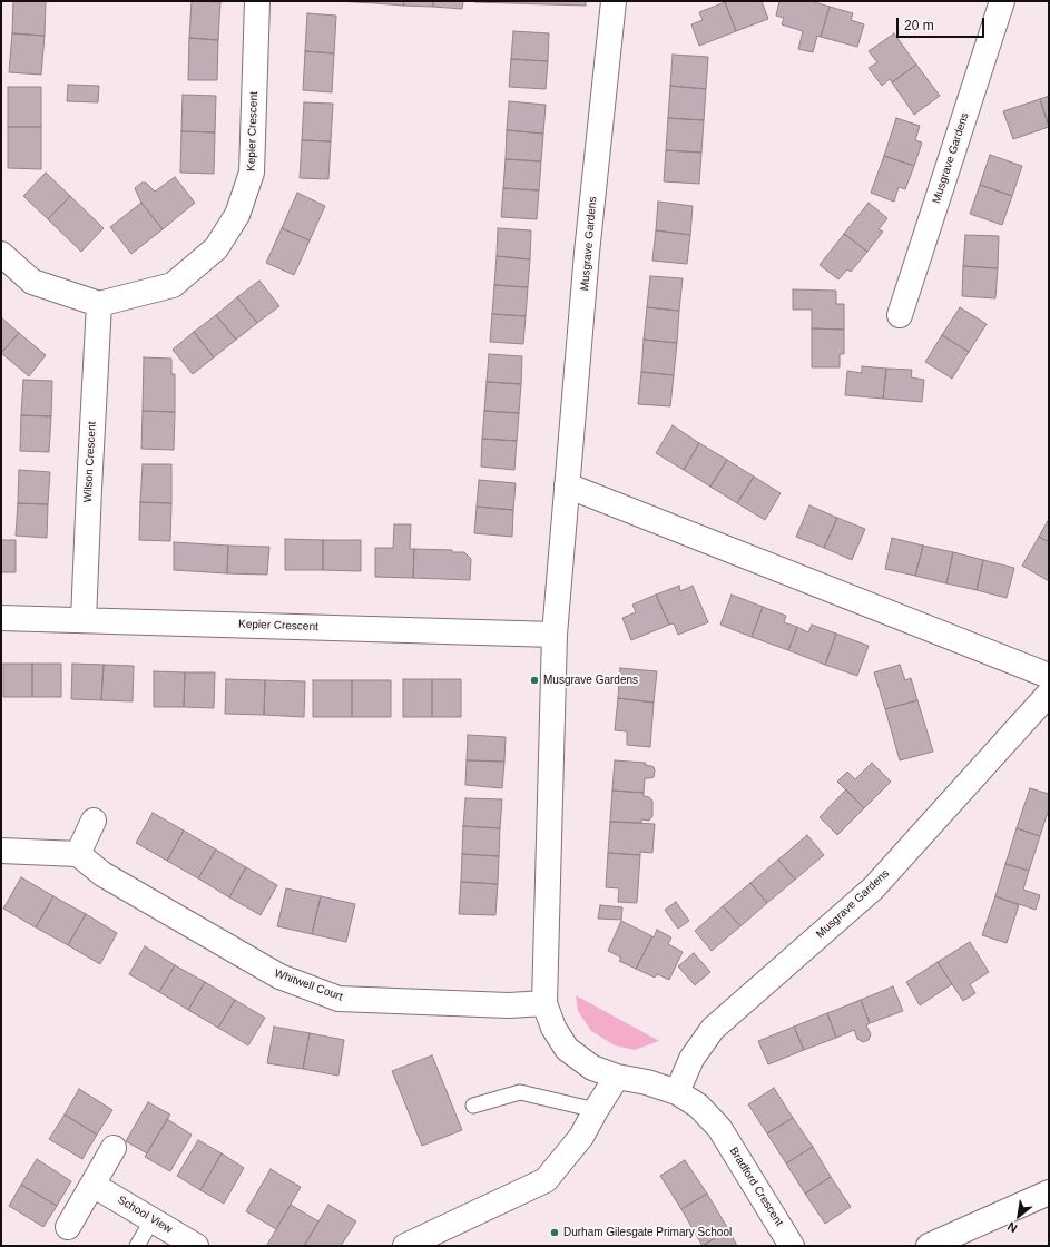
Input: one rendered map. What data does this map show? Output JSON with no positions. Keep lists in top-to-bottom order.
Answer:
{
  "streets": {
    "street": [
      "Kepier Crescent",
      "Musgrave Gardens",
      "Wilson Crescent",
      "Whitwell Court",
      "Bradford Crescent",
      "School View"
    ]
  },
  "crossings": [
    ["Kepier Crescent", "Musgrave Gardens"],
    ["Kepier Crescent", "Wilson Crescent"],
    ["Musgrave Gardens", "Whitwell Court"],
    ["Musgrave Gardens", "Bradford Crescent"]
  ],
  "places": ["Musgrave Gardens", "Durham Gilesgate Primary School"],
  "scale_bar": "20 m",
  "north": "bottom left"
}
